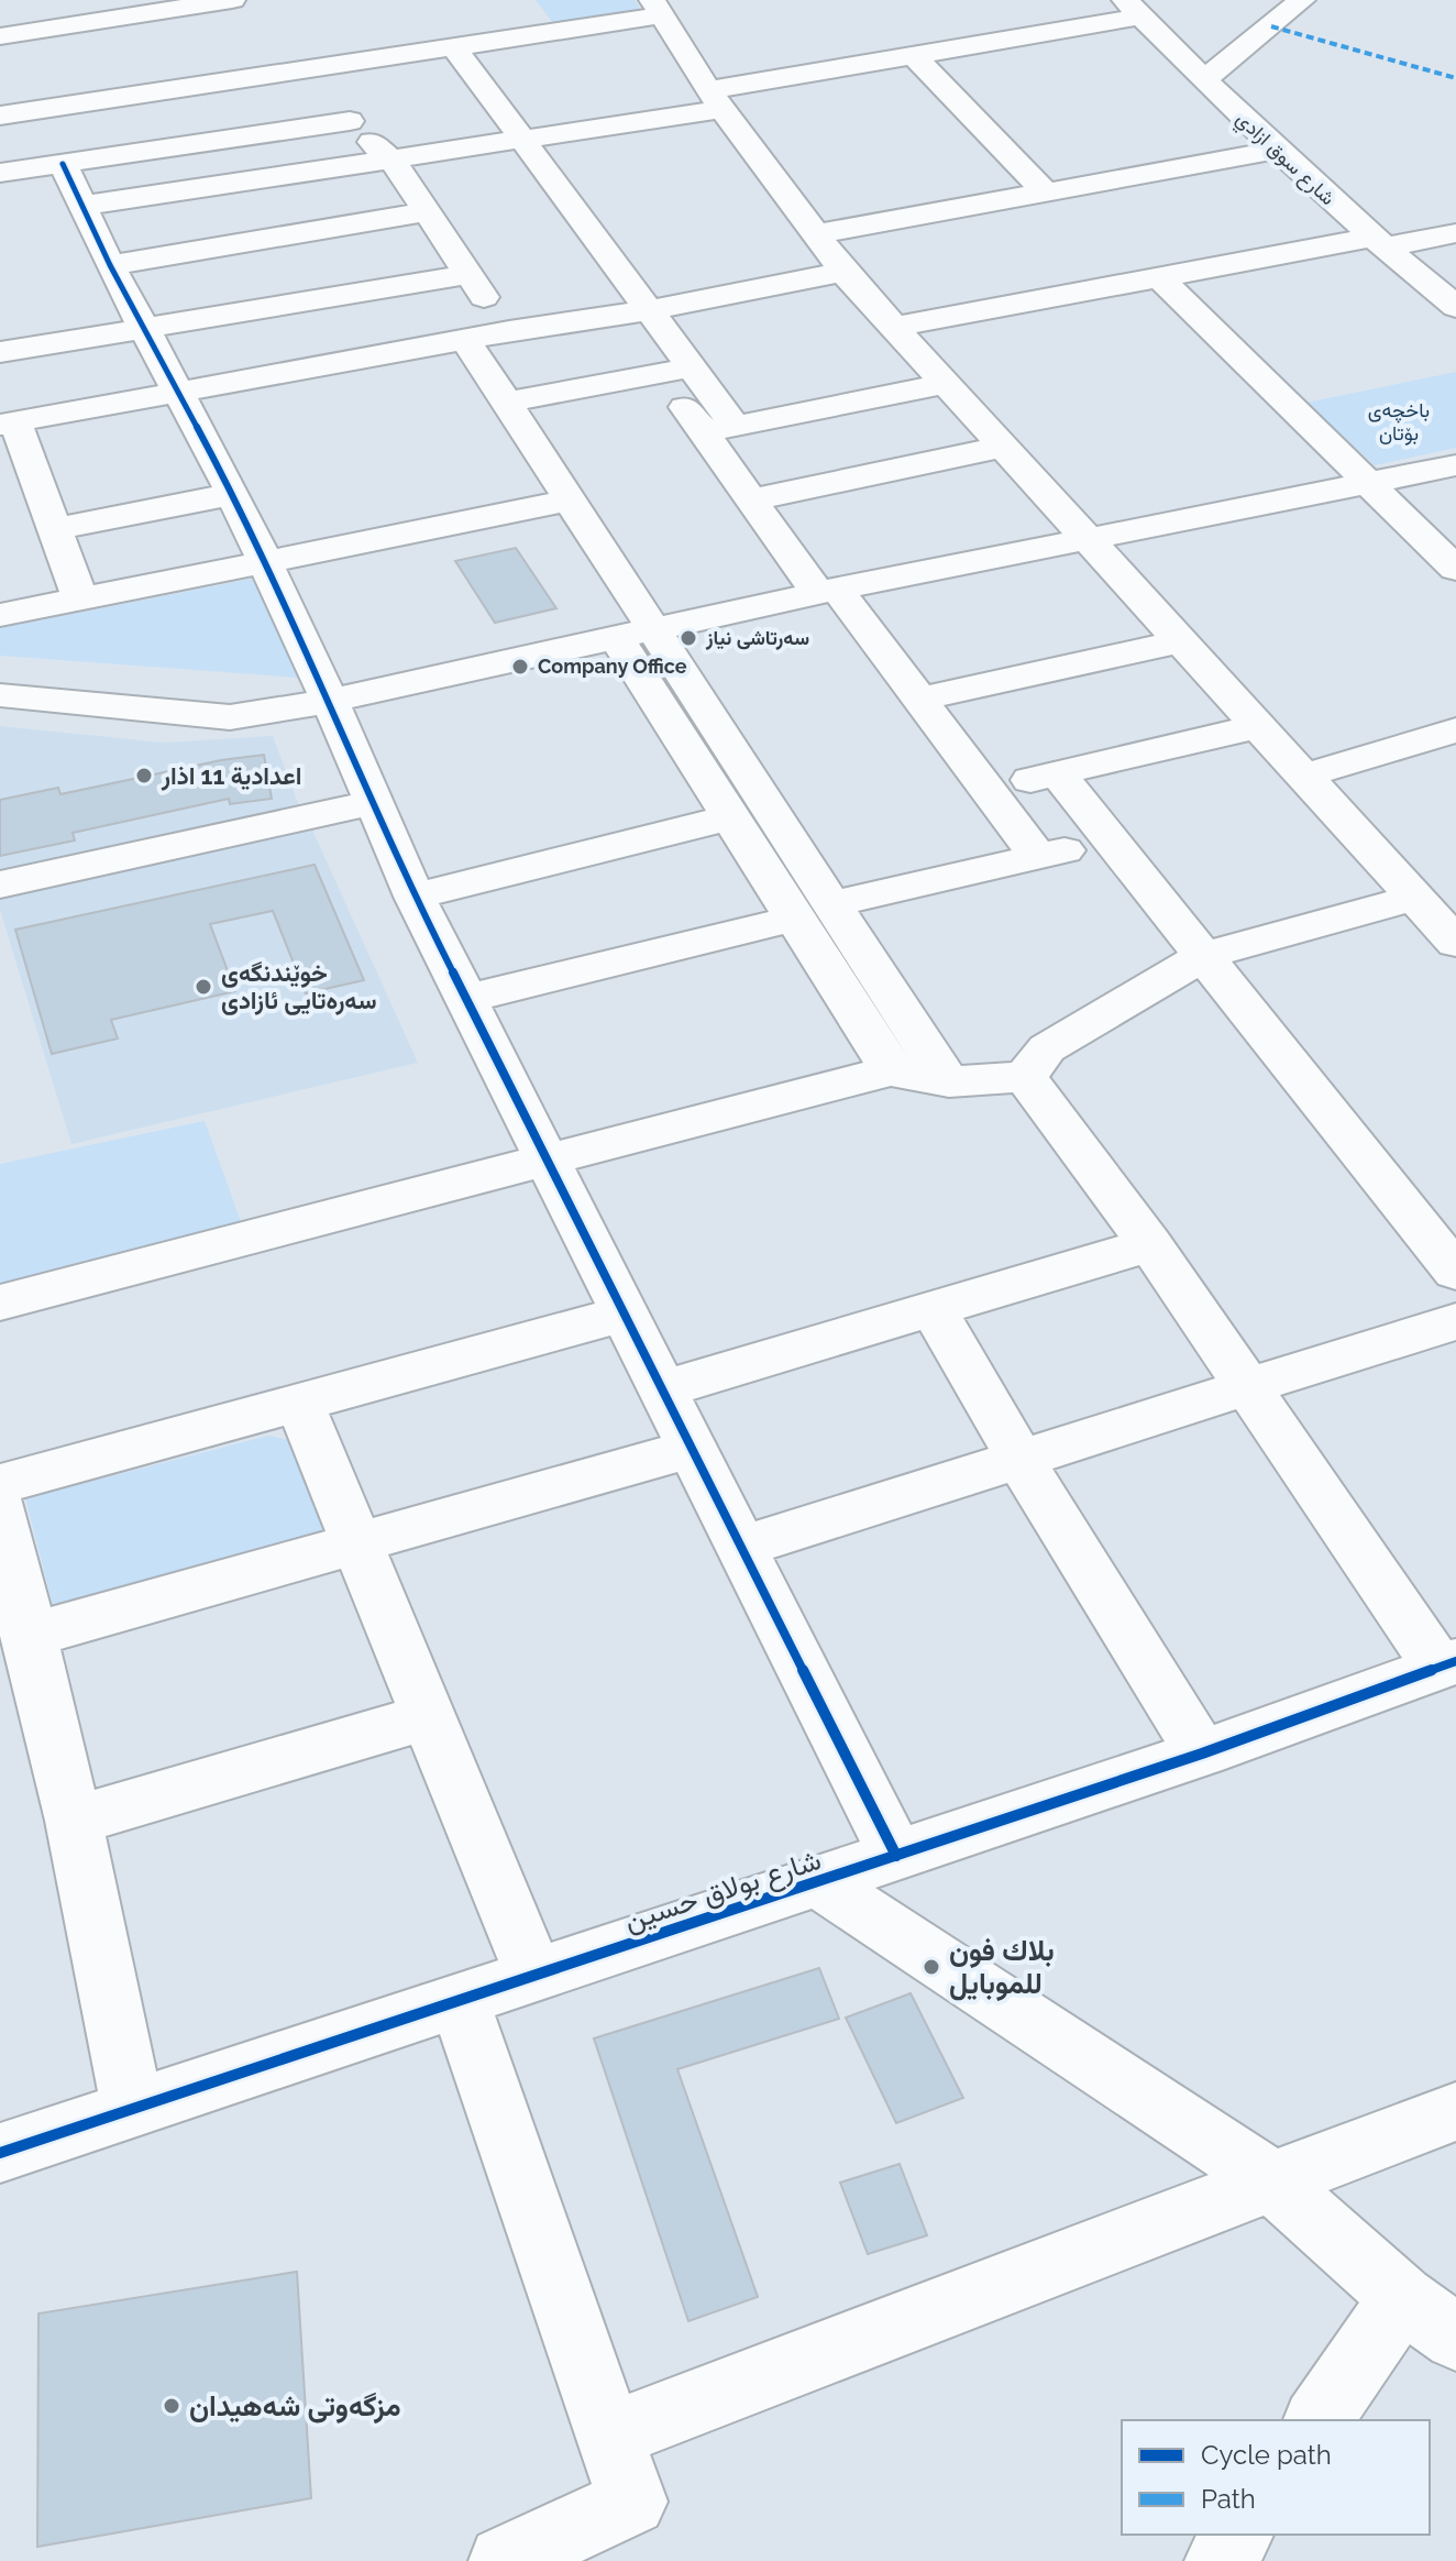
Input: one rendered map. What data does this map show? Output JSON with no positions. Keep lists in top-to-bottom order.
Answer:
{
  "streets": {
    "street": ["شارع سوق ازادي", "شارع بولاق حسين"]
  },
  "parks": ["باخچەی بۆتان"],
  "places": [
    "سەرتاشی نیاز",
    "Company Office",
    "اعدادية 11 اذار",
    "خوێندنگەی سەرەتایی ئازادی",
    "بلاك فون للموبايل",
    "مزگەوتی شەهیدان"
  ],
  "legend": ["Cycle path", "Path"]
}
